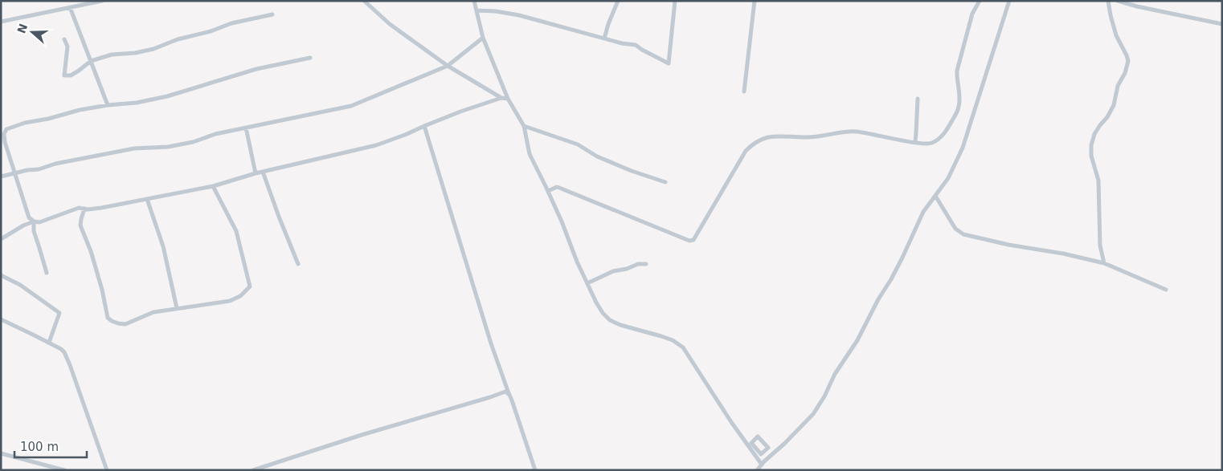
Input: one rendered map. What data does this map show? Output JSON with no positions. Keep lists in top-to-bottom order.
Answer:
{
  "scale_bar": "100 m",
  "north": "left"
}
